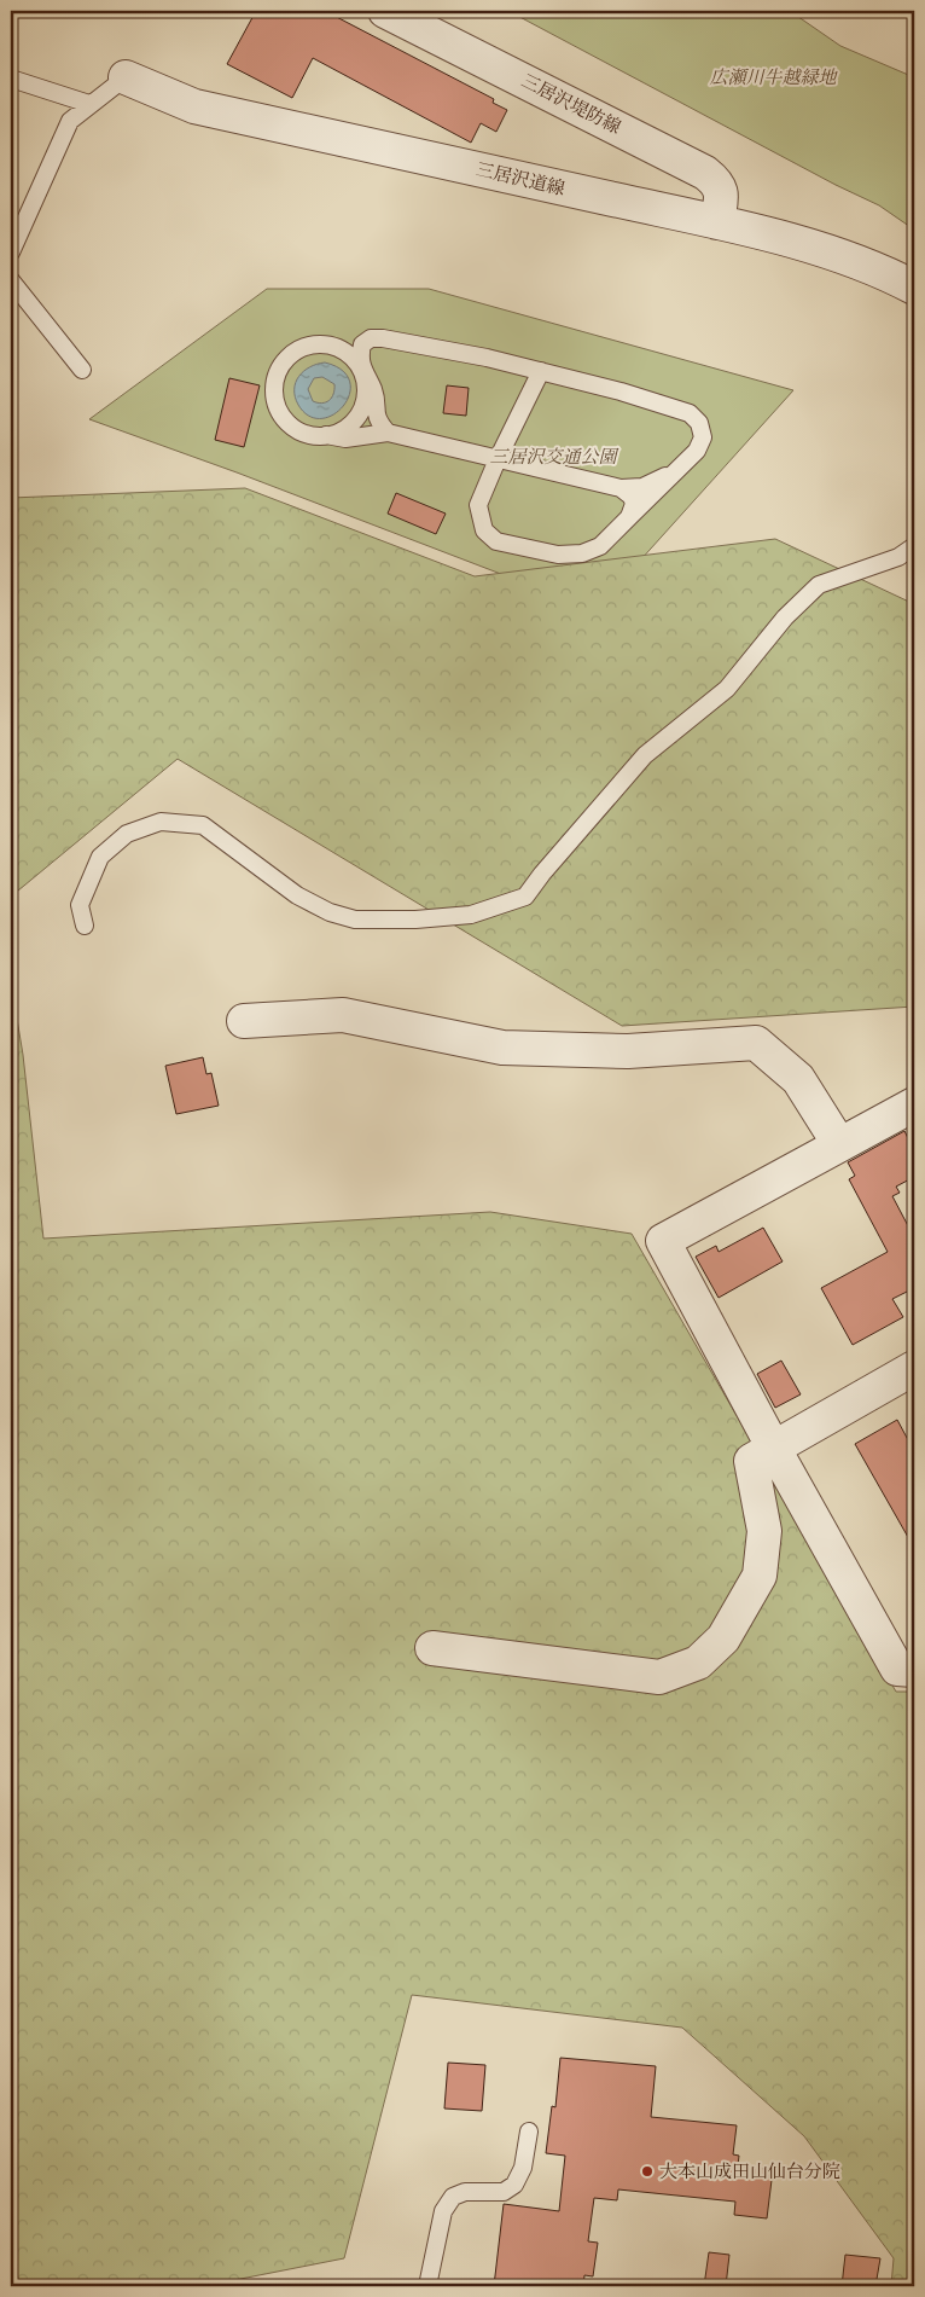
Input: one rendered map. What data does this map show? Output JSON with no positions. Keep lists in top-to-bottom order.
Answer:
{
  "streets": {
    "street": ["三居沢堤防線", "三居沢道線"]
  },
  "crossings": [
    ["三居沢堤防線", "三居沢道線"]
  ],
  "parks": ["広瀬川牛越緑地", "三居沢交通公園"],
  "places": ["大本山成田山仙台分院"]
}
